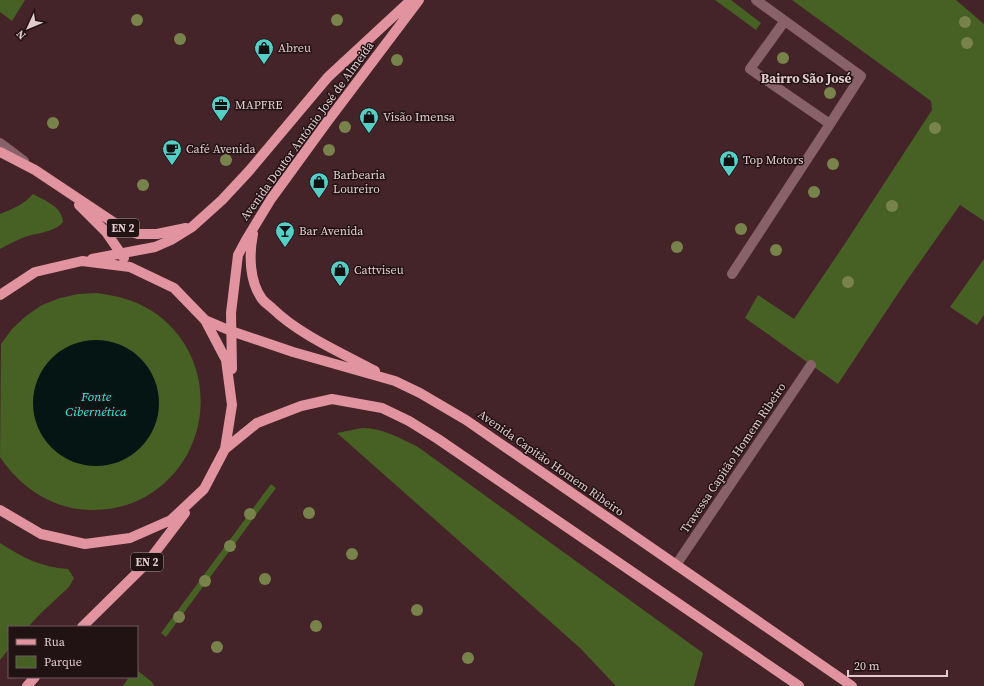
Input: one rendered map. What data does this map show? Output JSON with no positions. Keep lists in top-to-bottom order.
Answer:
{
  "streets": {
    "main road": ["Avenida Doutor António José de Almeida", "EN 2", "Avenida Capitão Homem Ribeiro"],
    "street": ["Travessa Capitão Homem Ribeiro"]
  },
  "crossings": [
    ["Avenida Doutor António José de Almeida", "EN 2"],
    ["Avenida Doutor António José de Almeida", "Avenida Capitão Homem Ribeiro"],
    ["Travessa Capitão Homem Ribeiro", "Avenida Capitão Homem Ribeiro"]
  ],
  "districts": ["Bairro São José"],
  "water": ["Fonte Cibernética"],
  "places": {
    "shop": [
      "Abreu",
      "Visão Imensa",
      "Top Motors",
      "Barbearia Loureiro",
      "Cattviseu"
    ],
    "office": ["MAPFRE"],
    "cafe": ["Café Avenida"],
    "bar": ["Bar Avenida"]
  },
  "legend": ["Rua", "Parque"],
  "scale_bar": "20 m",
  "north": "bottom left"
}
